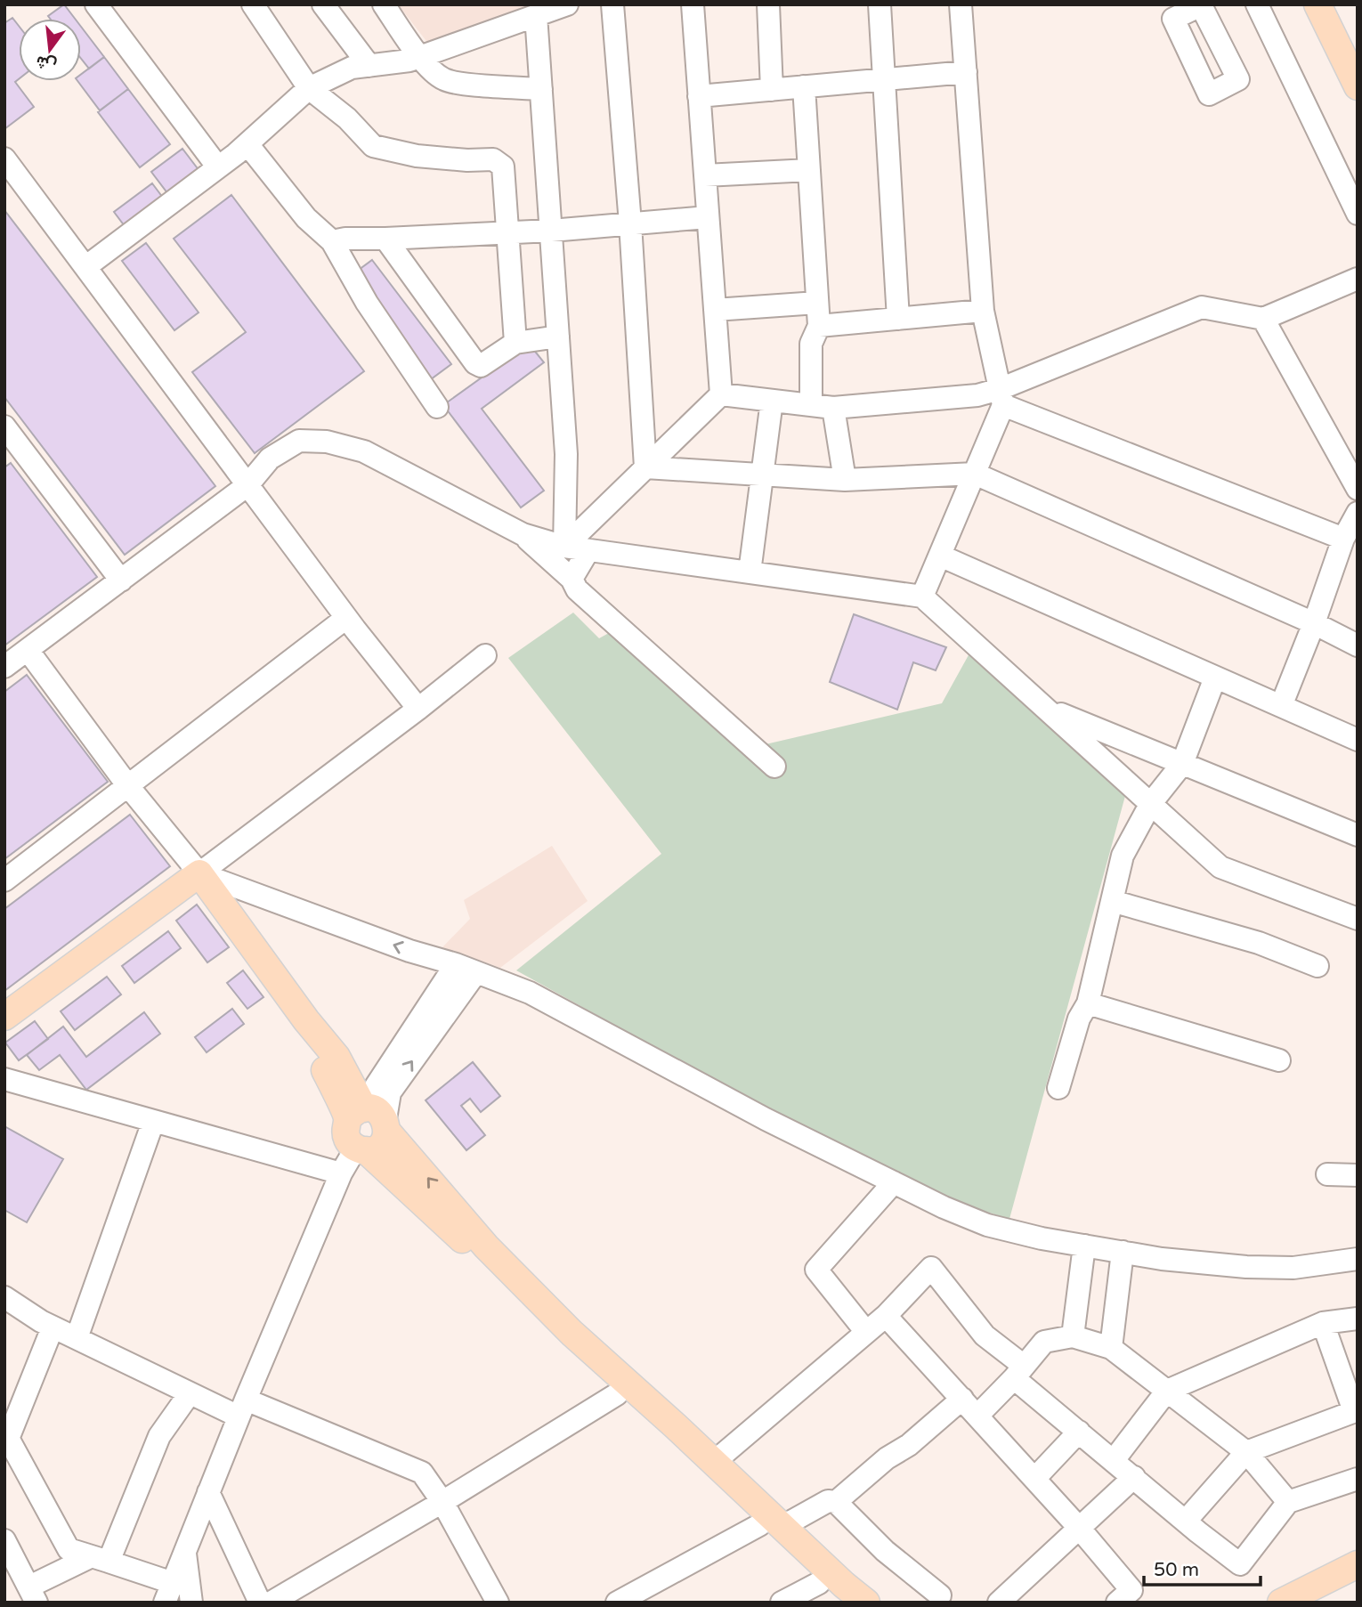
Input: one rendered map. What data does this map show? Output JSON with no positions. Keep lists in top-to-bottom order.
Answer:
{
  "scale_bar": "50 m",
  "north": "bottom"
}
